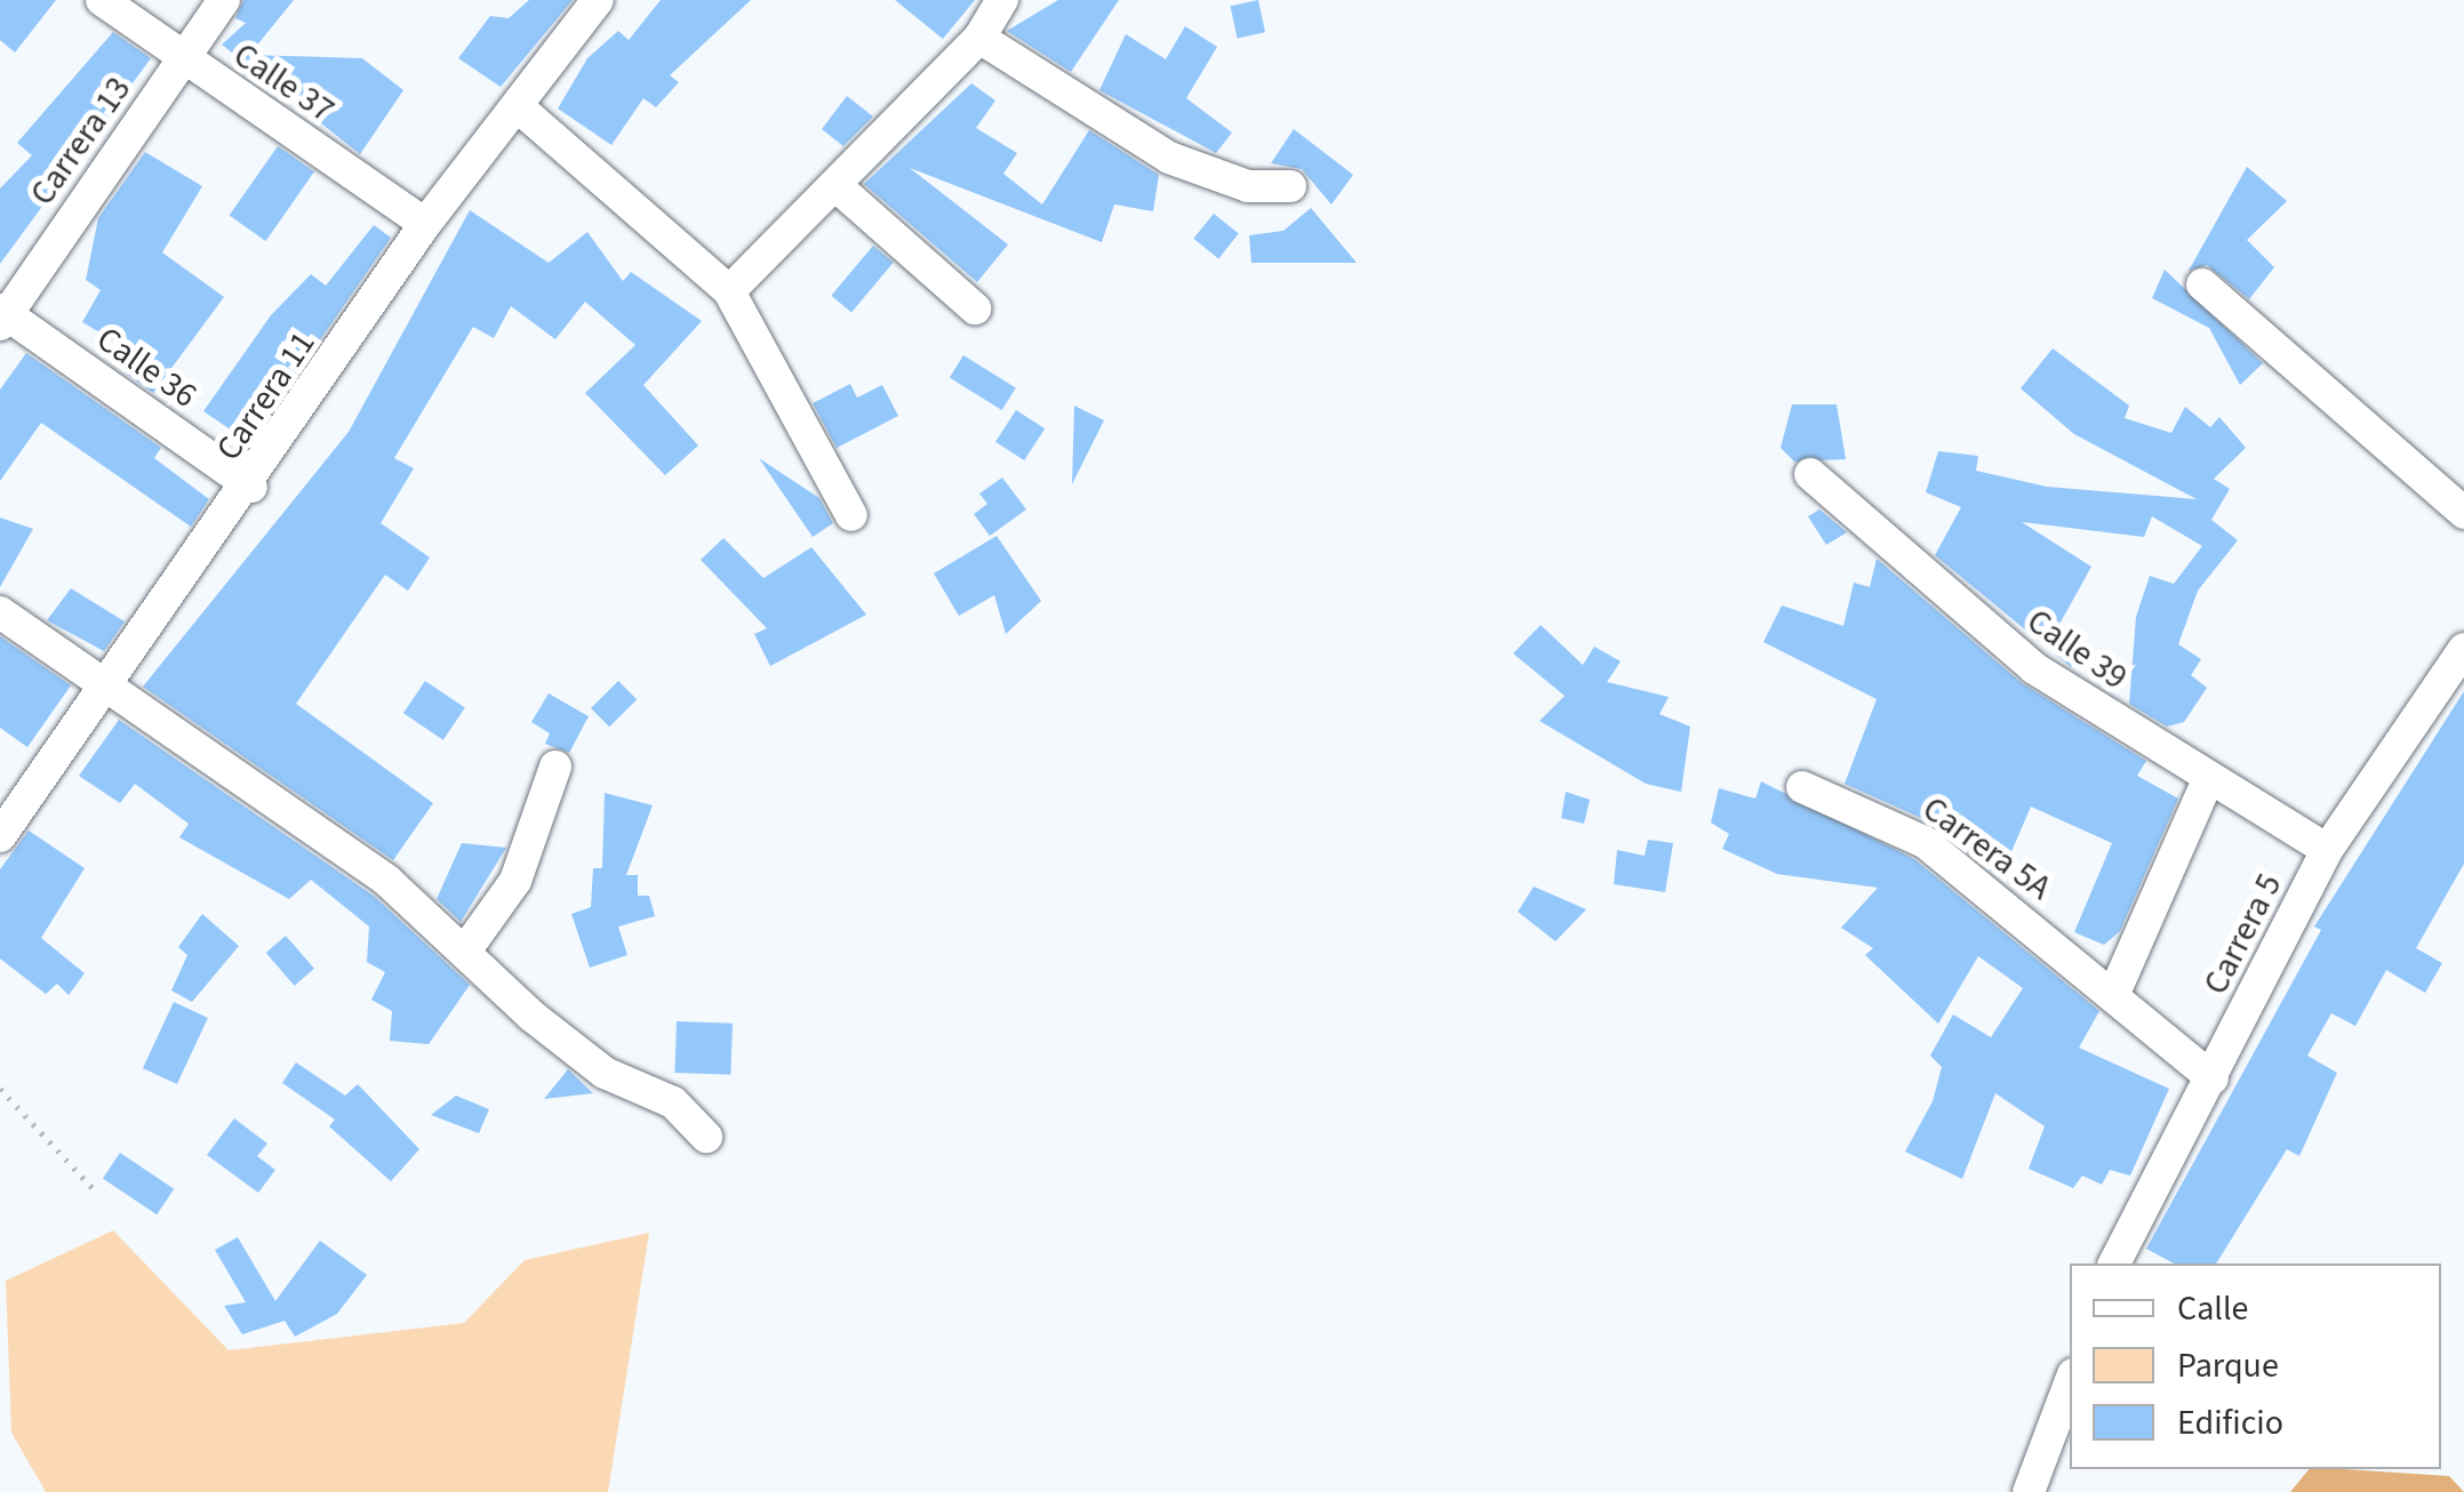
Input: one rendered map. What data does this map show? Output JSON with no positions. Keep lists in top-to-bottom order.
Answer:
{
  "streets": {
    "street": [
      "Calle 37",
      "Carrera 13",
      "Calle 36",
      "Carrera 11",
      "Calle 39",
      "Carrera 5A",
      "Carrera 5"
    ]
  },
  "crossings": [
    ["Calle 37", "Carrera 13"],
    ["Calle 37", "Carrera 11"],
    ["Carrera 13", "Calle 36"],
    ["Calle 36", "Carrera 11"],
    ["Calle 39", "Carrera 5"],
    ["Carrera 5A", "Carrera 5"]
  ],
  "legend": ["Calle", "Parque", "Edificio"]
}
